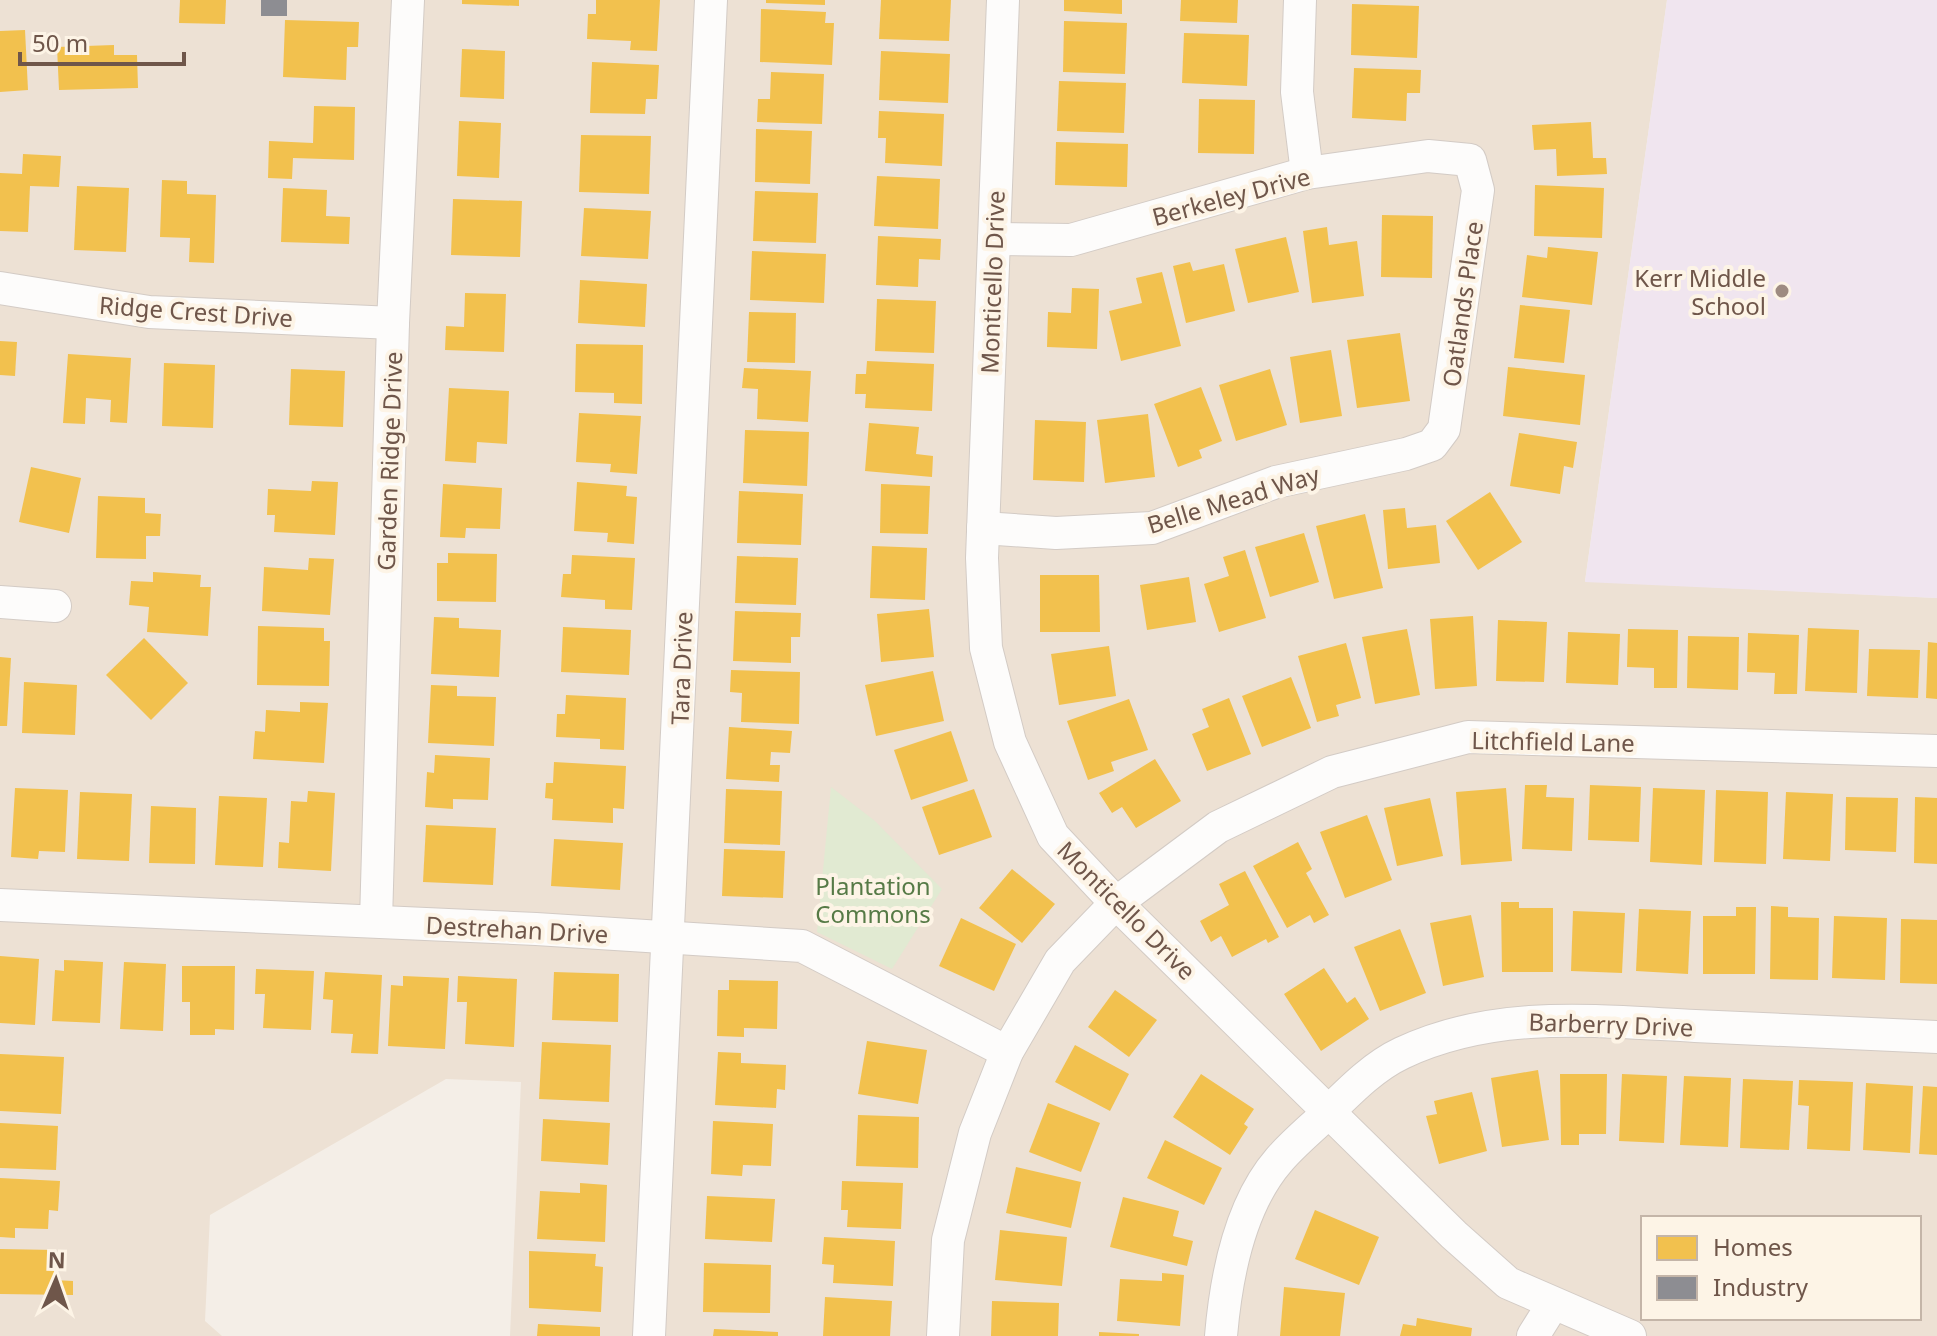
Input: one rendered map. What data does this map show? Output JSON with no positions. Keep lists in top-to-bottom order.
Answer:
{
  "streets": {
    "street": [
      "Berkeley Drive",
      "Monticello Drive",
      "Oatlands Place",
      "Ridge Crest Drive",
      "Garden Ridge Drive",
      "Belle Mead Way",
      "Tara Drive",
      "Litchfield Lane",
      "Destrehan Drive",
      "Barberry Drive"
    ]
  },
  "crossings": [
    ["Berkeley Drive", "Monticello Drive"],
    ["Berkeley Drive", "Oatlands Place"],
    ["Monticello Drive", "Belle Mead Way"],
    ["Monticello Drive", "Litchfield Lane"],
    ["Monticello Drive", "Barberry Drive"],
    ["Oatlands Place", "Belle Mead Way"],
    ["Ridge Crest Drive", "Garden Ridge Drive"],
    ["Garden Ridge Drive", "Destrehan Drive"],
    ["Tara Drive", "Destrehan Drive"],
    ["Litchfield Lane", "Destrehan Drive"]
  ],
  "parks": ["Plantation Commons"],
  "places": ["Kerr Middle School"],
  "legend": ["Homes", "Industry"],
  "scale_bar": "50 m",
  "north": "top"
}
